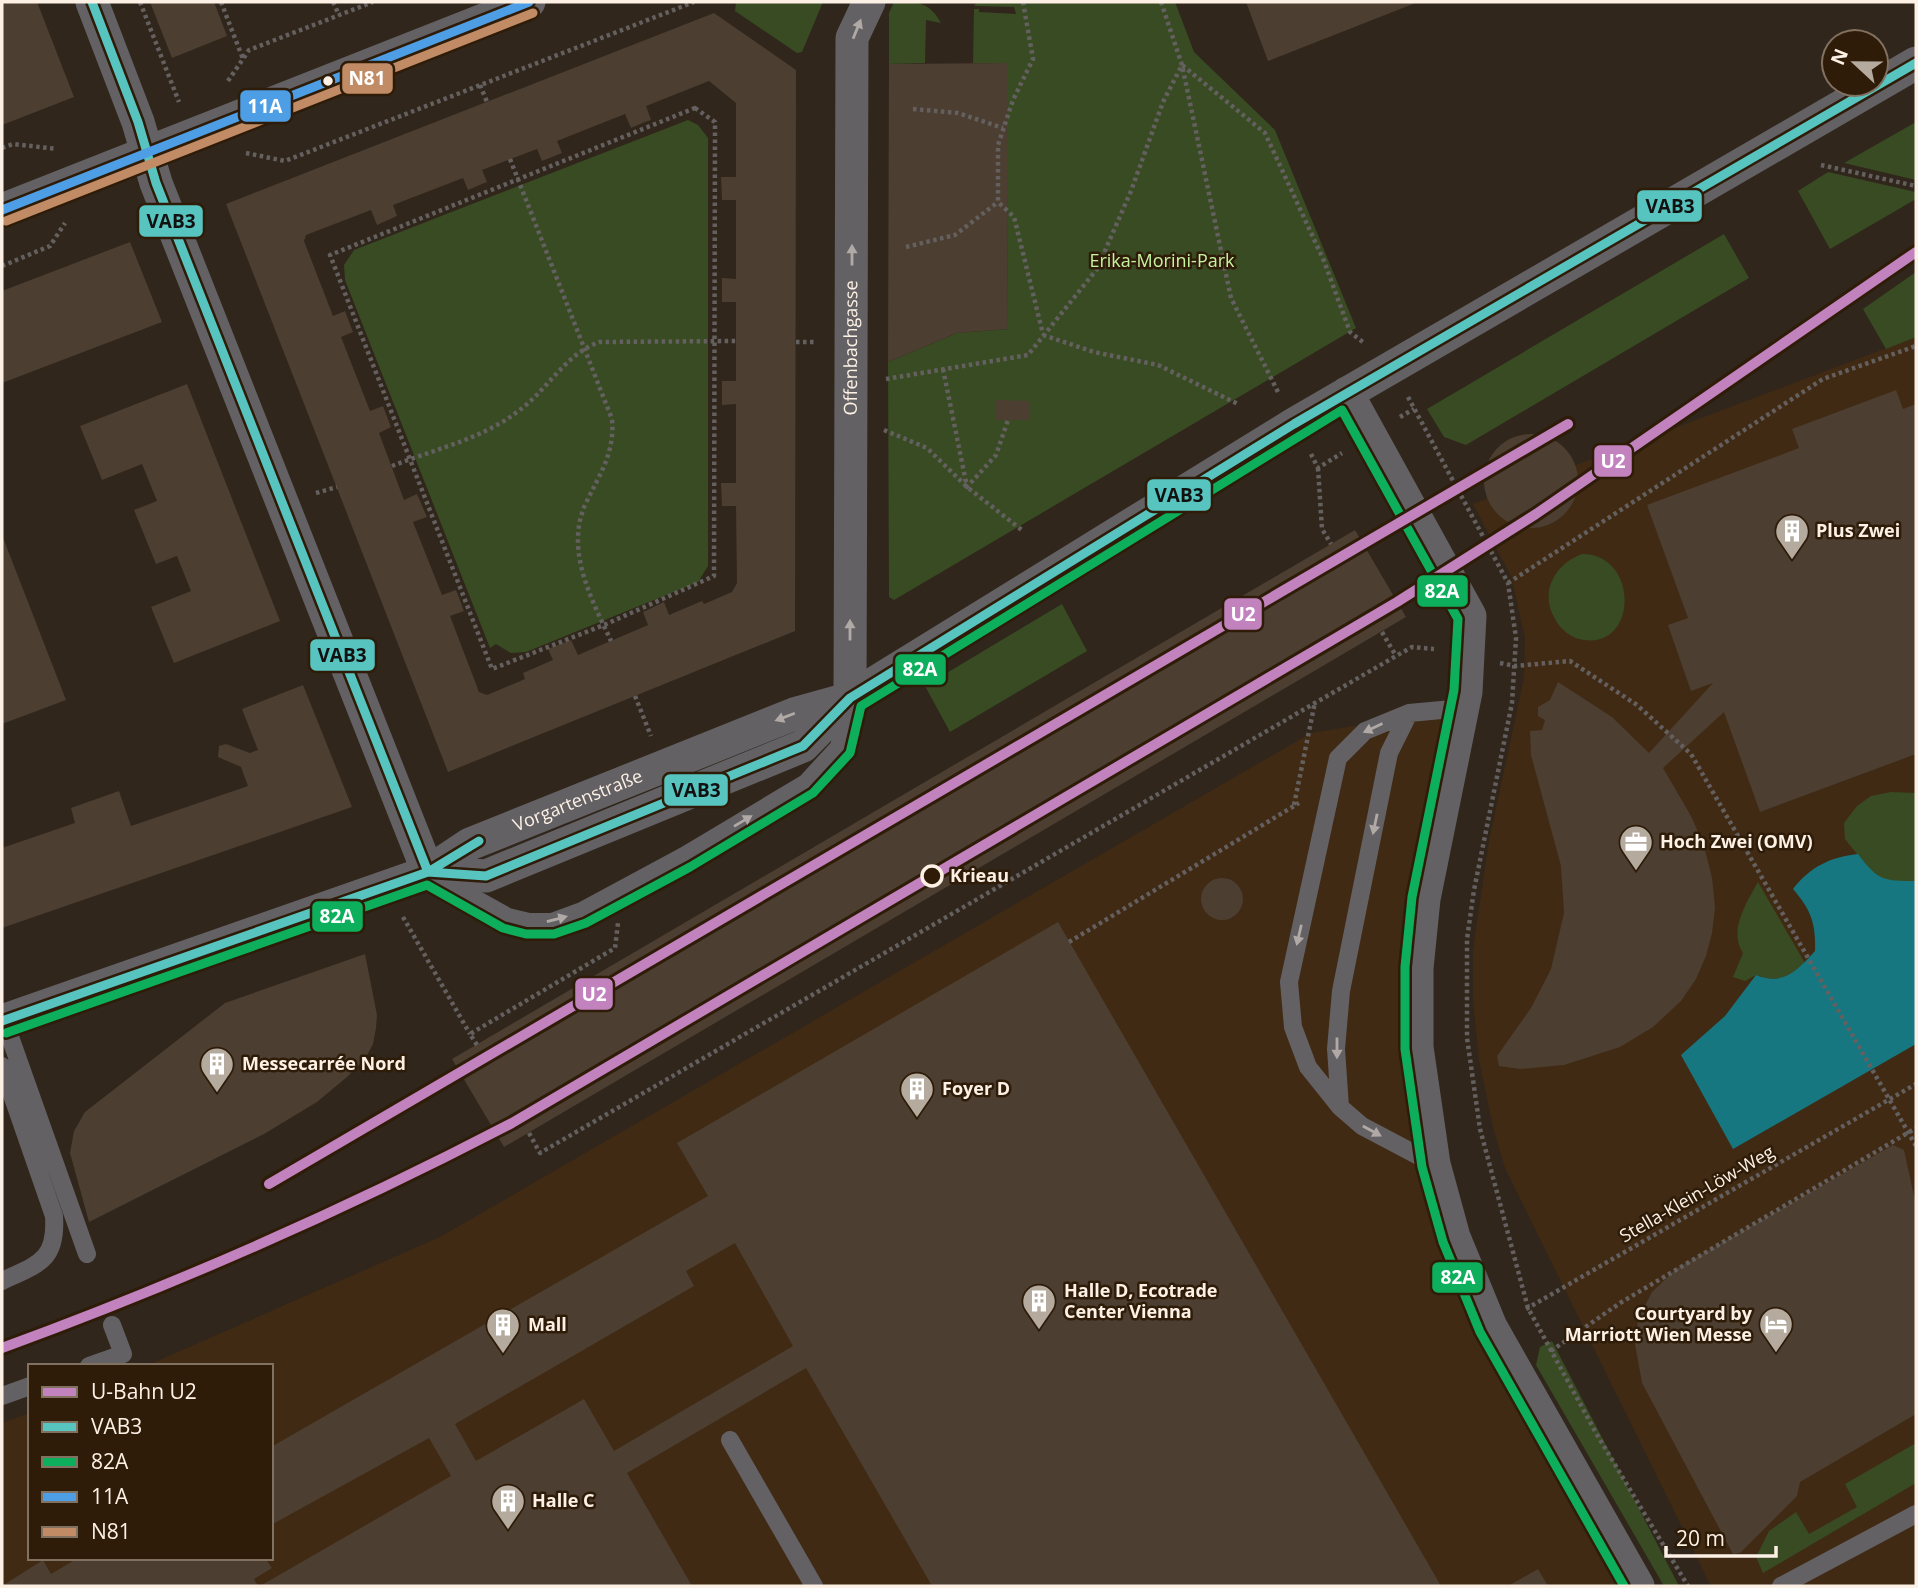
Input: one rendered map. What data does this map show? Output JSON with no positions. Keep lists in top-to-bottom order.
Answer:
{
  "streets": {
    "street": ["Offenbachgasse", "Vorgartenstraße"],
    "path": ["Stella-Klein-Löw-Weg"]
  },
  "crossings": [
    ["Offenbachgasse", "Vorgartenstraße"]
  ],
  "one_way": ["Offenbachgasse"],
  "parks": ["Erika-Morini-Park"],
  "places": {
    "building": [
      "Plus Zwei",
      "Messecarrée Nord",
      "Foyer D",
      "Halle D, Ecotrade Center Vienna",
      "Mall",
      "Halle C"
    ],
    "office": ["Hoch Zwei (OMV)"],
    "other": ["Krieau"],
    "hotel": ["Courtyard by Marriott Wien Messe"]
  },
  "lines": [
    "transit line VAB3",
    "transit line 11A",
    "transit line N81",
    "metro line U2",
    "transit line 82A"
  ],
  "legend": [
    "U-Bahn U2",
    "VAB3",
    "82A",
    "11A",
    "N81"
  ],
  "scale_bar": "20 m",
  "north": "left"
}
